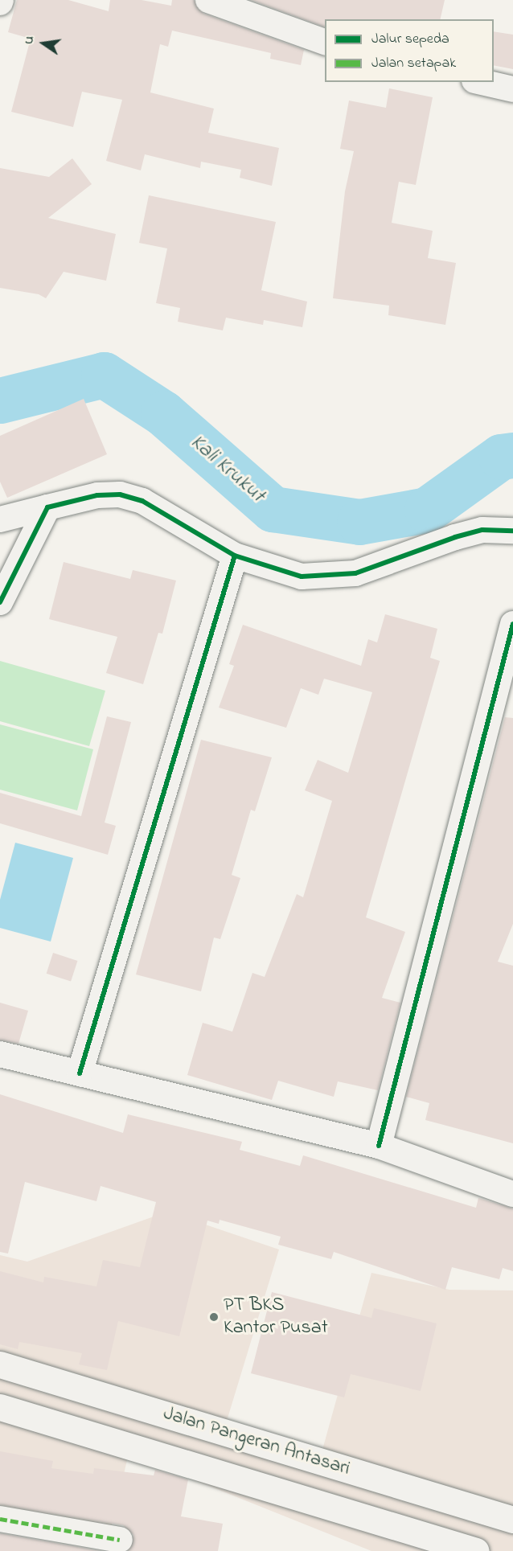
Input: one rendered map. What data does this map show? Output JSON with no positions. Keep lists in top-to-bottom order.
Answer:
{
  "streets": {
    "main road": ["Jalan Pangeran Antasari"]
  },
  "water": ["Kali Krukut"],
  "places": ["PT BKS Kantor Pusat"],
  "legend": ["Jalur sepeda", "Jalan setapak"],
  "north": "left"
}
